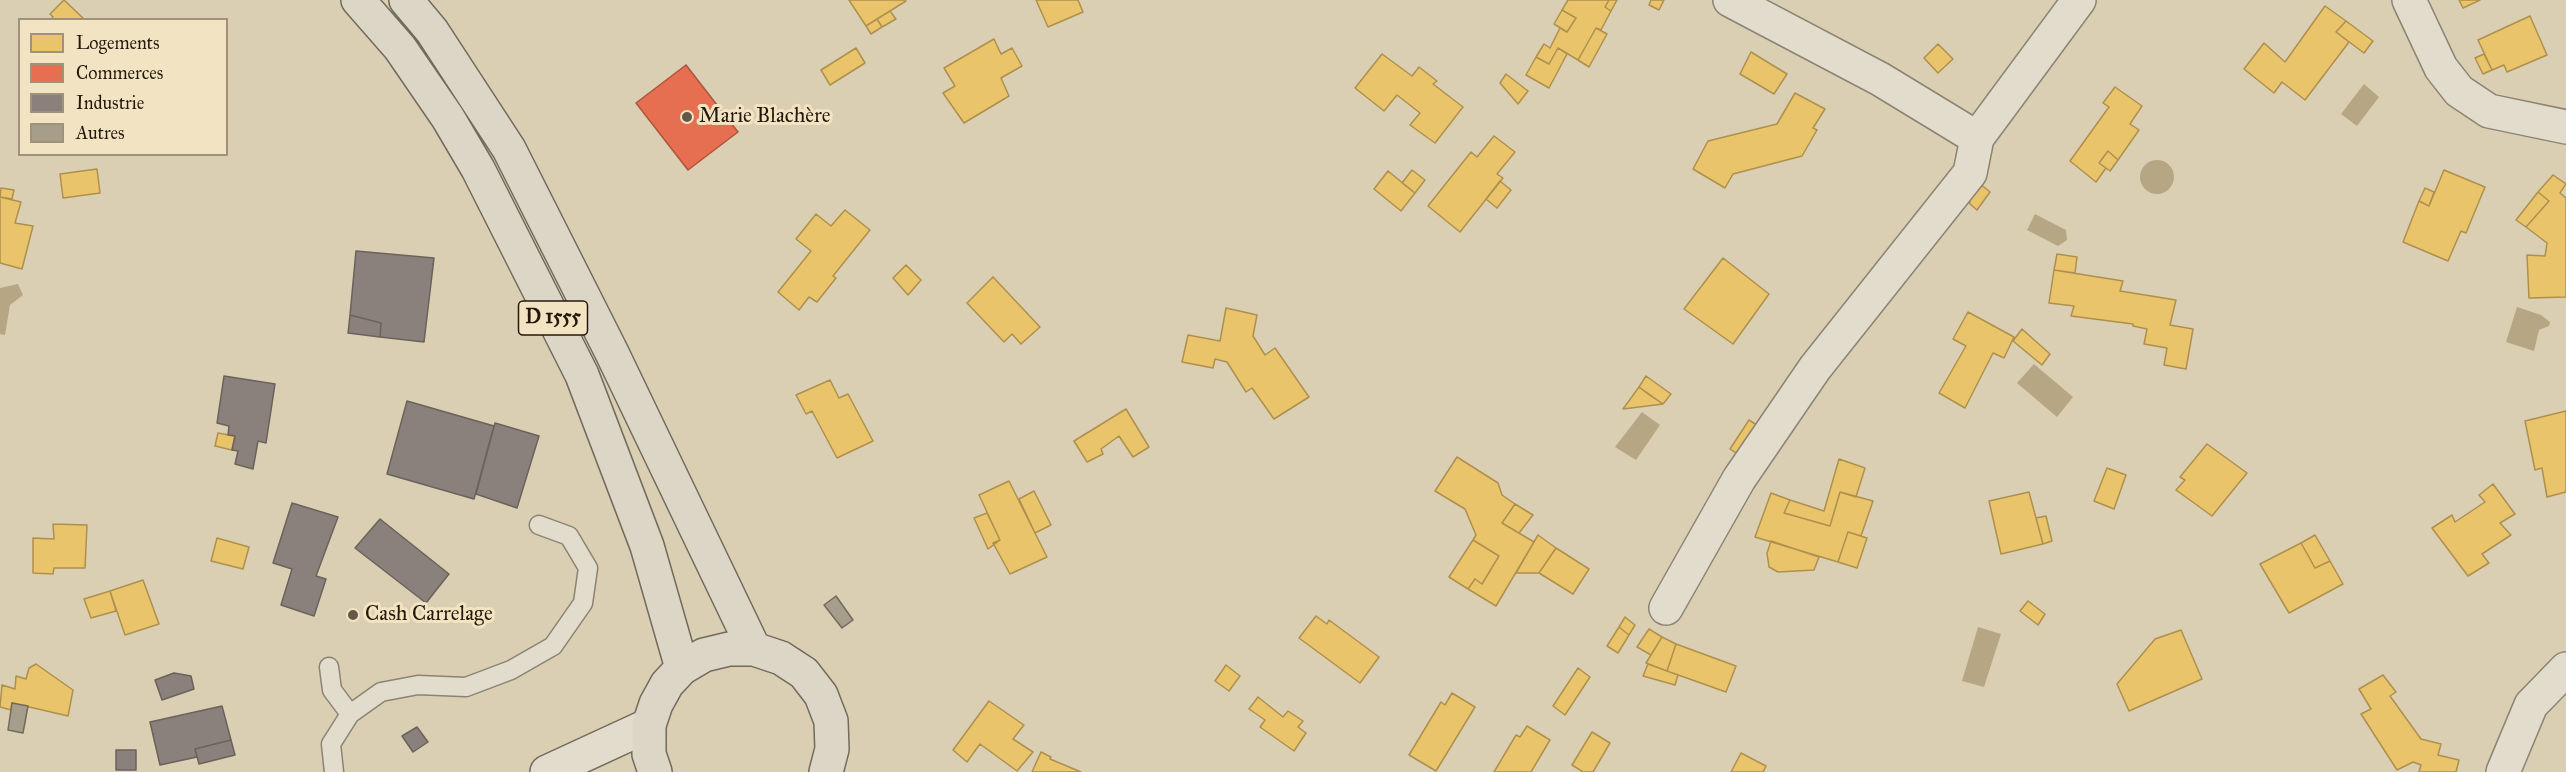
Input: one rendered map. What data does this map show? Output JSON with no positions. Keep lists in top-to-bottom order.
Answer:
{
  "streets": {
    "main road": ["D 1555"]
  },
  "places": ["Marie Blachère", "Cash Carrelage"],
  "legend": [
    "Logements",
    "Commerces",
    "Industrie",
    "Autres"
  ]
}
